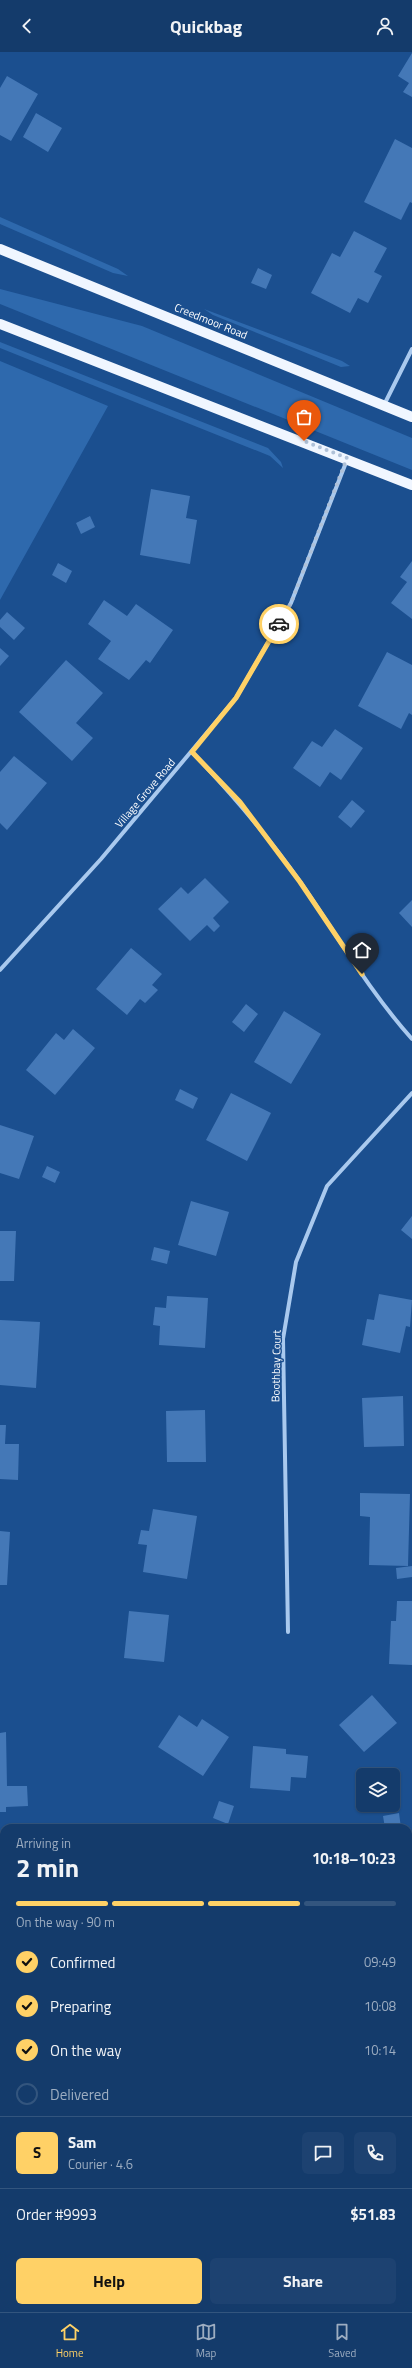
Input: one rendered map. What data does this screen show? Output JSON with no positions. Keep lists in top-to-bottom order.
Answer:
{
  "streets": {
    "main road": ["Creedmoor Road"],
    "street": ["Village Grove Road", "Boothbay Court"]
  },
  "page": {
    "header": "Quickbag",
    "heading": ["2 min", "Arriving in", "10:18–10:23"],
    "panel": [
      "Sam",
      "Courier · 4.6",
      "Order #9993",
      "$51.83"
    ],
    "bar": "On the way · 90 m",
    "list": [
      ["Confirmed", "09:49"],
      ["Preparing", "10:08"],
      ["On the way", "10:14"],
      "Delivered"
    ],
    "round": "S",
    "buttons": ["Help", "Share"],
    "tabs": ["Home", "Map", "Saved"]
  }
}
